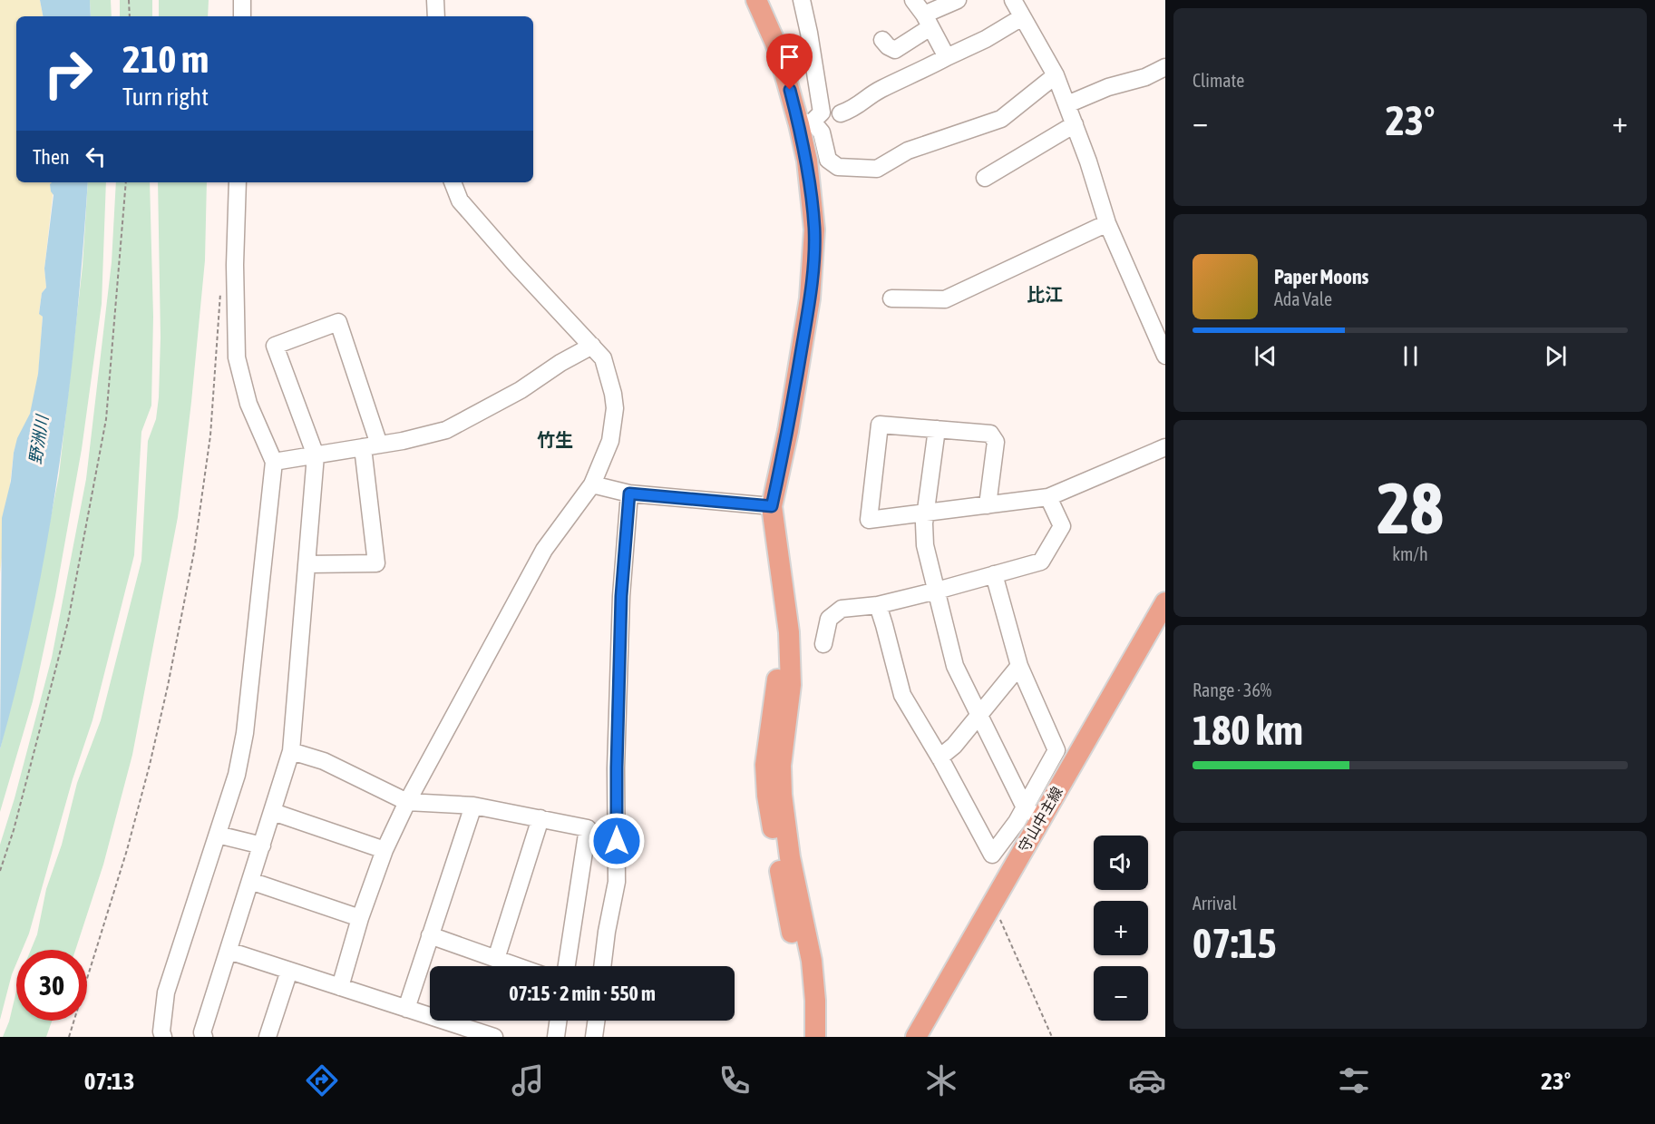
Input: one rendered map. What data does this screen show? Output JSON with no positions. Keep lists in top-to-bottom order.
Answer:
{
  "streets": {
    "main road": ["守山中主線"]
  },
  "districts": ["比江", "竹生"],
  "water": ["野洲川"],
  "page": {
    "tile": [
      "Climate",
      ["28", "km/h"],
      ["Range · 36%", "180 km"],
      ["Arrival", "07:15"]
    ],
    "turn": ["210 m", "Turn right"],
    "heat": ["−", "23°", "+"],
    "then": "Then",
    "song": ["Paper Moons", "Ada Vale"],
    "map_buttons": ["+", "−"],
    "limit": "30",
    "trip": "07:15 · 2 min · 550 m",
    "tabs": ["07:13", "23°"]
  }
}
